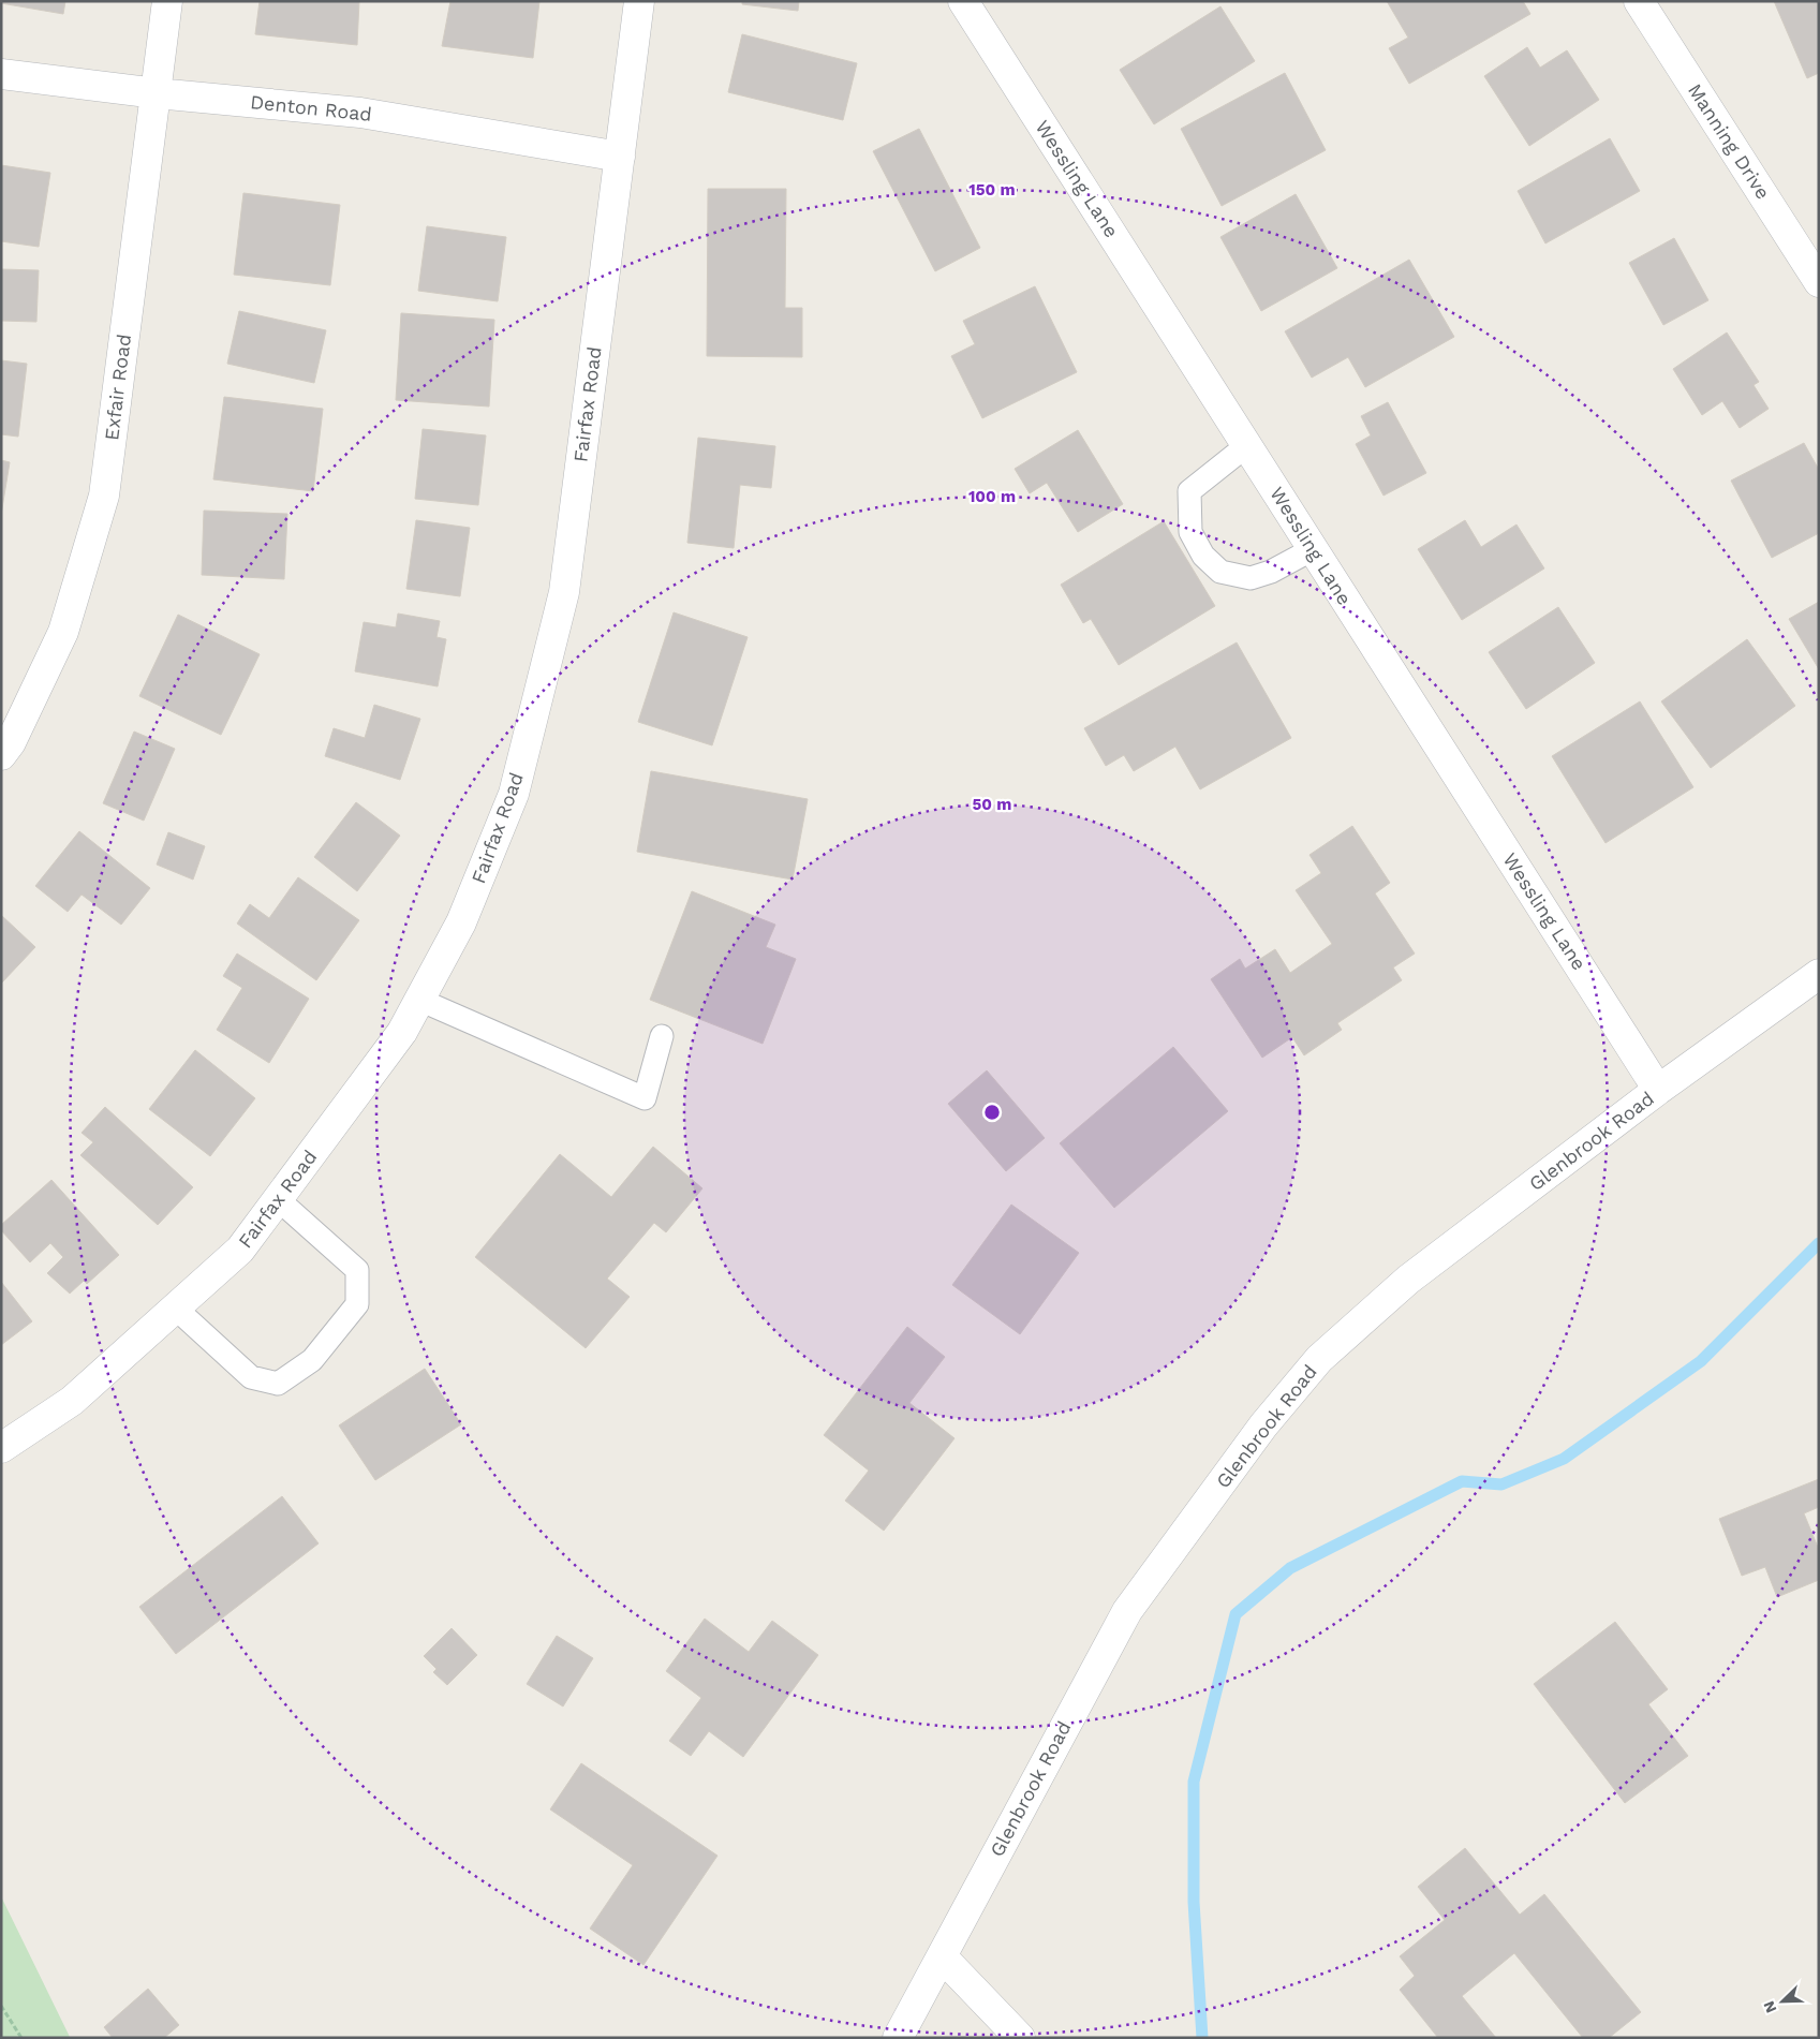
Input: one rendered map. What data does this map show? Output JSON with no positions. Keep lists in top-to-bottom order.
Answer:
{
  "streets": {
    "street": [
      "Denton Road",
      "Manning Drive",
      "Wessling Lane",
      "Exfair Road",
      "Fairfax Road",
      "Glenbrook Road"
    ]
  },
  "crossings": [
    ["Denton Road", "Exfair Road"],
    ["Denton Road", "Fairfax Road"],
    ["Wessling Lane", "Glenbrook Road"]
  ],
  "north": "bottom left",
  "rings": ["150 m", "100 m", "50 m"]
}
